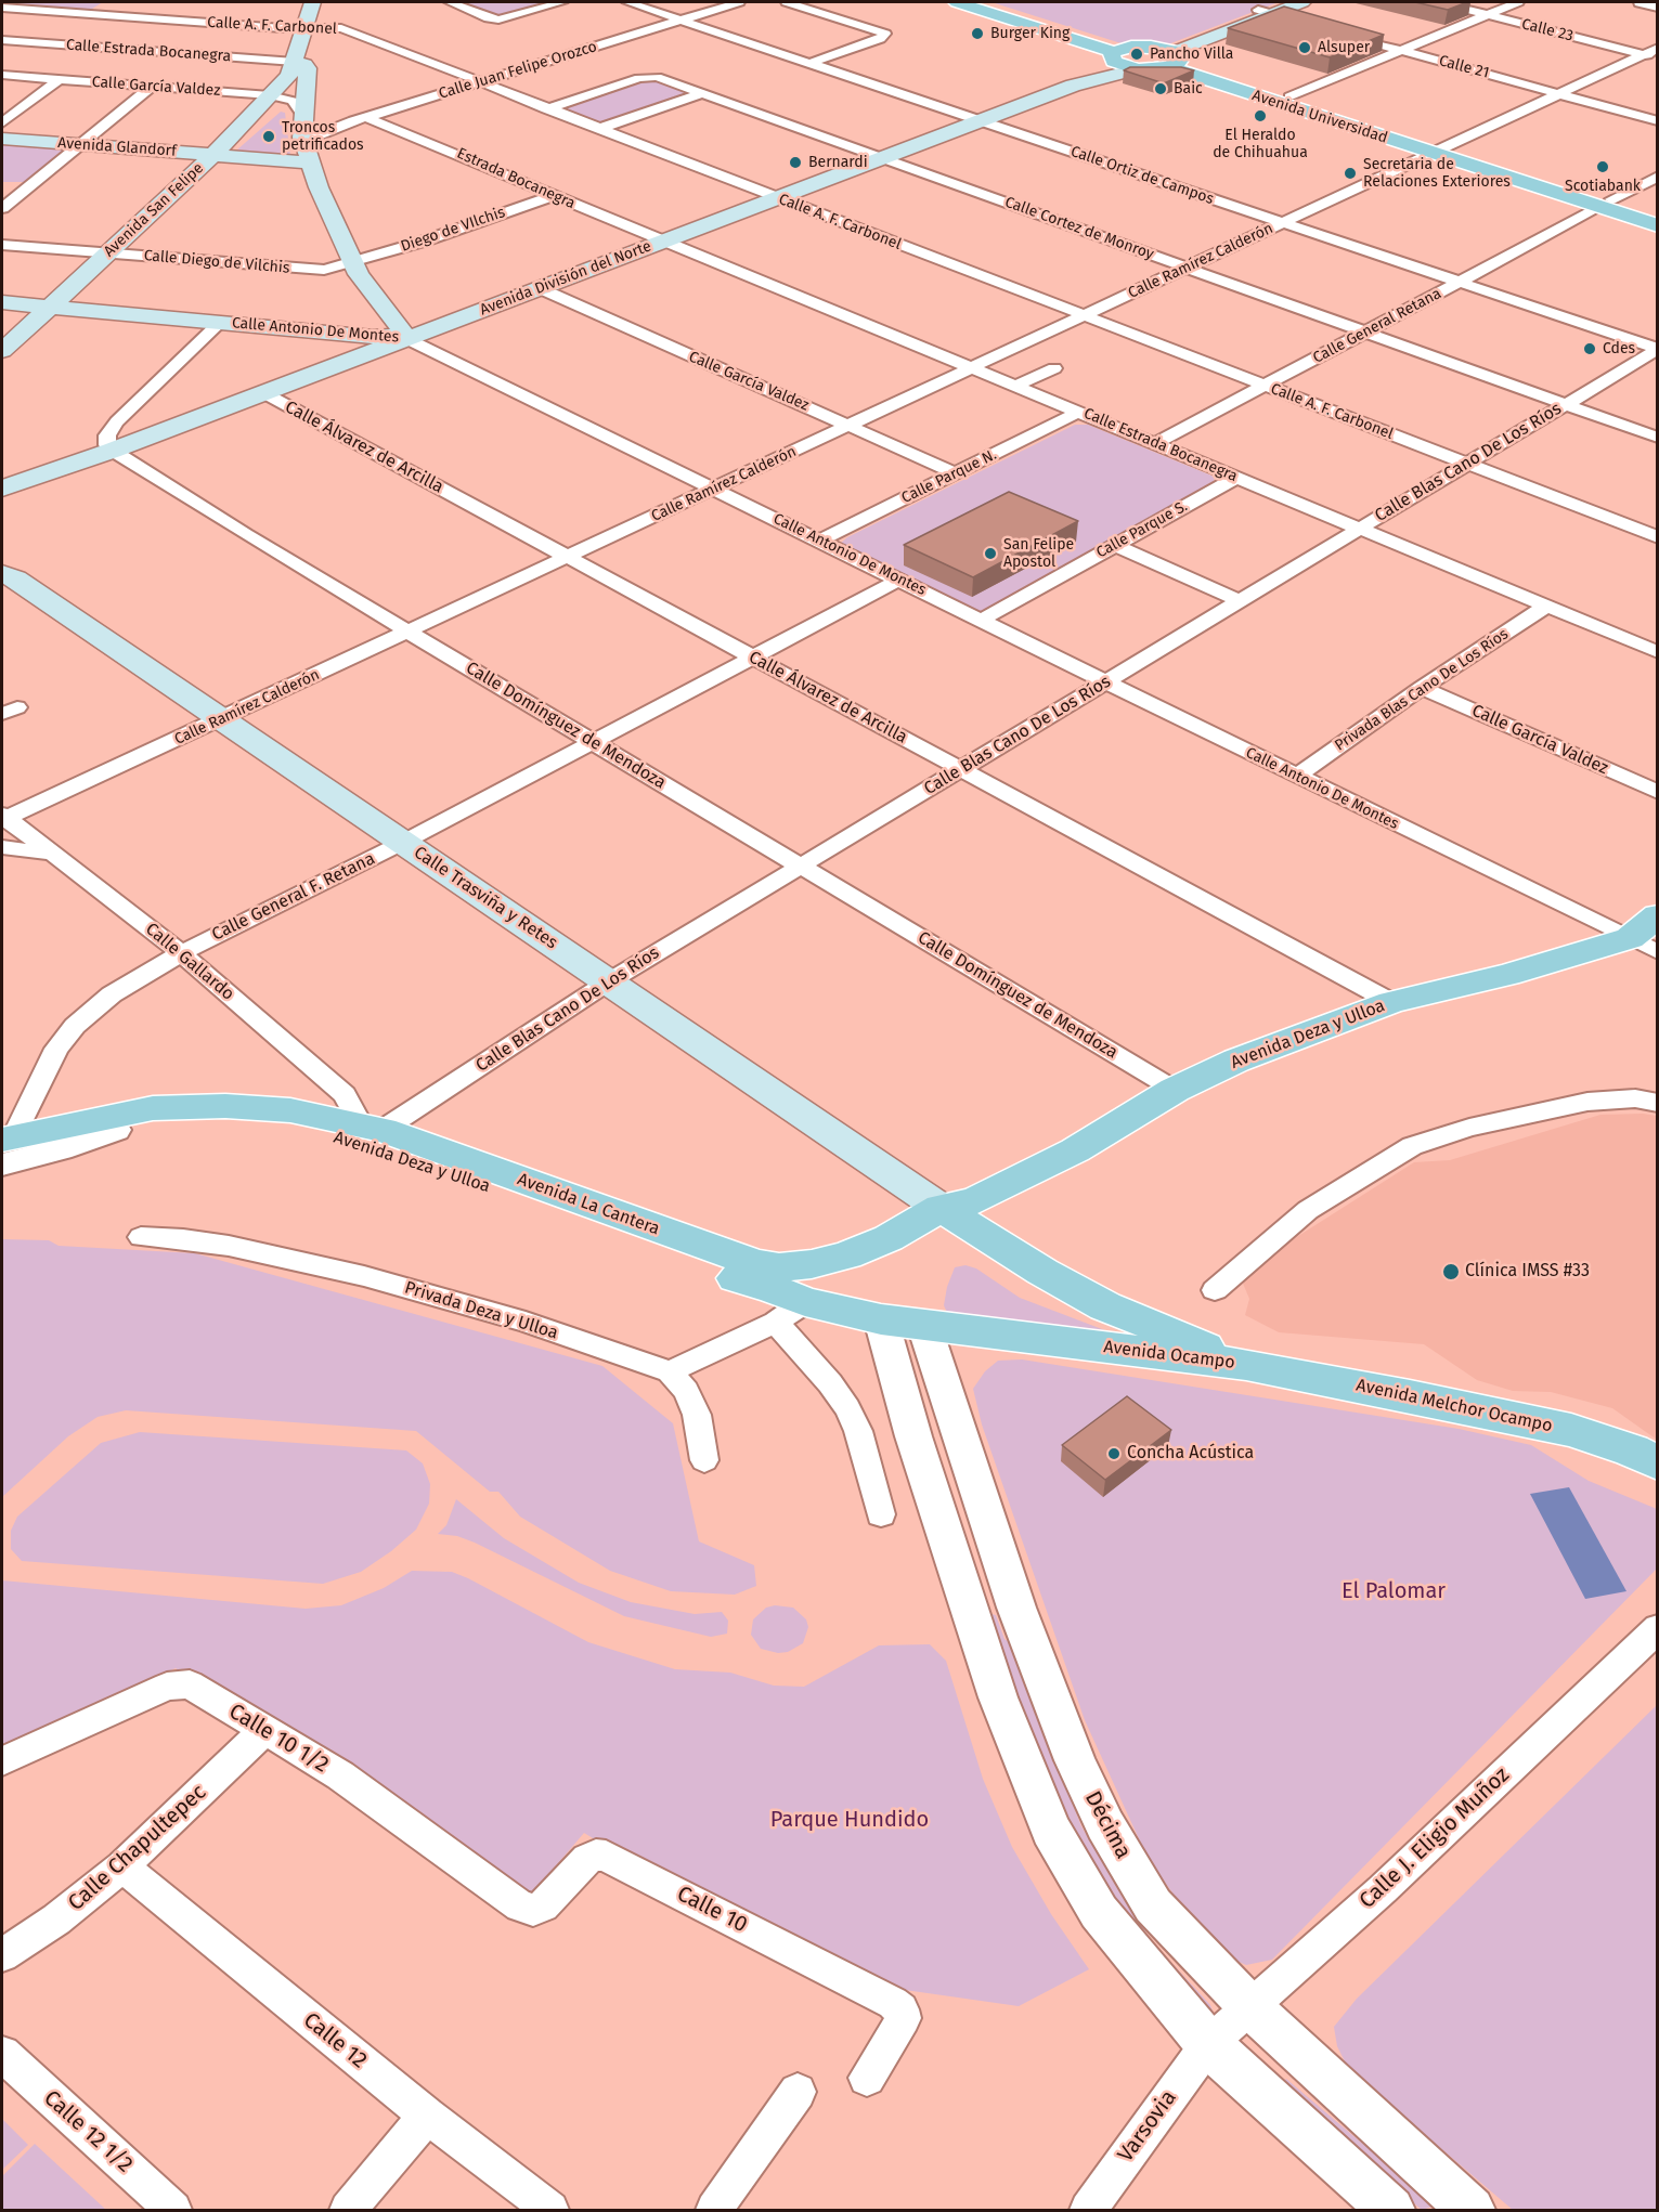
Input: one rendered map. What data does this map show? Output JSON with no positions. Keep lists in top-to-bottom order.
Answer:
{
  "streets": {
    "main road": [
      "Avenida Universidad",
      "Avenida Glandorf",
      "Avenida San Felipe",
      "Avenida División del Norte",
      "Calle Antonio De Montes",
      "Calle Trasviña y Retes",
      "Avenida Deza y Ulloa",
      "Avenida La Cantera",
      "Avenida Ocampo",
      "Avenida Melchor Ocampo"
    ],
    "street": [
      "Calle A. F. Carbonel",
      "Calle 23",
      "Calle Estrada Bocanegra",
      "Calle 21",
      "Calle Juan Felipe Orozco",
      "Calle García Valdez",
      "Calle Ortiz de Campos",
      "Estrada Bocanegra",
      "Calle Cortez de Monroy",
      "Diego de VIlchis",
      "Calle Ramírez Calderón",
      "Calle Diego de Vilchis",
      "Calle General Retana",
      "Calle Álvarez de Arcilla",
      "Calle Blas Cano De Los Ríos",
      "Calle Parque N.",
      "Calle Parque S.",
      "Privada Blas Cano De Los Ríos",
      "Calle Domínguez de Mendoza",
      "Calle General F. Retana",
      "Calle Gallardo",
      "Privada Deza y Ulloa",
      "Calle 10 1/2",
      "Décima",
      "Calle J. Eligio Muñoz",
      "Calle Chapultepec",
      "Calle 10",
      "Calle 12",
      "Varsovia",
      "Calle 12 1/2"
    ]
  },
  "crossings": [
    ["Calle A. F. Carbonel", "Calle Juan Felipe Orozco"],
    ["Calle A. F. Carbonel", "Avenida San Felipe"],
    ["Calle A. F. Carbonel", "Calle Cortez de Monroy"],
    ["Calle A. F. Carbonel", "Calle Ramírez Calderón"],
    ["Calle A. F. Carbonel", "Avenida División del Norte"],
    ["Calle A. F. Carbonel", "Calle General Retana"],
    ["Calle A. F. Carbonel", "Calle Blas Cano De Los Ríos"],
    ["Calle 23", "Calle Ramírez Calderón"],
    ["Calle Estrada Bocanegra", "Estrada Bocanegra"],
    ["Calle Estrada Bocanegra", "Avenida San Felipe"],
    ["Calle Estrada Bocanegra", "Calle Ramírez Calderón"],
    ["Calle Estrada Bocanegra", "Avenida División del Norte"],
    ["Calle Estrada Bocanegra", "Calle General Retana"],
    ["Calle Estrada Bocanegra", "Calle Blas Cano De Los Ríos"],
    ["Calle Estrada Bocanegra", "Calle Parque N."],
    ["Calle Estrada Bocanegra", "Calle Parque S."],
    ["Calle Estrada Bocanegra", "Privada Blas Cano De Los Ríos"],
    ["Calle 21", "Calle Ramírez Calderón"],
    ["Calle Juan Felipe Orozco", "Avenida Glandorf"],
    ["Calle Juan Felipe Orozco", "Calle Ortiz de Campos"],
    ["Calle Juan Felipe Orozco", "Estrada Bocanegra"],
    ["Calle García Valdez", "Avenida San Felipe"],
    ["Calle García Valdez", "Calle Ramírez Calderón"],
    ["Calle García Valdez", "Avenida División del Norte"],
    ["Calle García Valdez", "Calle Parque N."],
    ["Calle García Valdez", "Privada Blas Cano De Los Ríos"],
    ["Avenida Universidad", "Calle Ramírez Calderón"],
    ["Avenida Universidad", "Avenida División del Norte"],
    ["Avenida Universidad", "Calle General Retana"],
    ["Avenida Glandorf", "Avenida San Felipe"],
    ["Calle Ortiz de Campos", "Calle Ramírez Calderón"],
    ["Calle Ortiz de Campos", "Avenida División del Norte"],
    ["Calle Ortiz de Campos", "Calle General Retana"],
    ["Calle Ortiz de Campos", "Calle Blas Cano De Los Ríos"],
    ["Estrada Bocanegra", "Diego de VIlchis"],
    ["Estrada Bocanegra", "Avenida División del Norte"],
    ["Avenida San Felipe", "Calle Diego de Vilchis"],
    ["Avenida San Felipe", "Calle Antonio De Montes"],
    ["Calle Cortez de Monroy", "Calle Ramírez Calderón"],
    ["Calle Cortez de Monroy", "Avenida División del Norte"],
    ["Calle Cortez de Monroy", "Calle General Retana"],
    ["Calle Cortez de Monroy", "Calle Blas Cano De Los Ríos"],
    ["Diego de VIlchis", "Calle Diego de Vilchis"],
    ["Calle Ramírez Calderón", "Calle Antonio De Montes"],
    ["Calle Ramírez Calderón", "Calle Álvarez de Arcilla"],
    ["Calle Ramírez Calderón", "Calle Domínguez de Mendoza"],
    ["Calle Ramírez Calderón", "Calle Trasviña y Retes"],
    ["Calle Ramírez Calderón", "Calle Gallardo"],
    ["Avenida División del Norte", "Calle Antonio De Montes"],
    ["Avenida División del Norte", "Calle Álvarez de Arcilla"],
    ["Avenida División del Norte", "Calle Domínguez de Mendoza"],
    ["Calle Antonio De Montes", "Calle Blas Cano De Los Ríos"],
    ["Calle Antonio De Montes", "Calle Parque N."],
    ["Calle Antonio De Montes", "Calle Parque S."],
    ["Calle Antonio De Montes", "Privada Blas Cano De Los Ríos"],
    ["Calle Antonio De Montes", "Calle General F. Retana"],
    ["Calle Antonio De Montes", "Avenida Deza y Ulloa"],
    ["Calle Álvarez de Arcilla", "Calle Blas Cano De Los Ríos"],
    ["Calle Álvarez de Arcilla", "Calle General F. Retana"],
    ["Calle Álvarez de Arcilla", "Avenida Deza y Ulloa"],
    ["Calle Blas Cano De Los Ríos", "Calle Domínguez de Mendoza"],
    ["Calle Blas Cano De Los Ríos", "Calle Trasviña y Retes"],
    ["Calle Blas Cano De Los Ríos", "Calle Gallardo"],
    ["Calle Blas Cano De Los Ríos", "Avenida Deza y Ulloa"],
    ["Calle Blas Cano De Los Ríos", "Avenida La Cantera"],
    ["Calle Domínguez de Mendoza", "Calle General F. Retana"],
    ["Calle Domínguez de Mendoza", "Avenida Deza y Ulloa"],
    ["Calle General F. Retana", "Calle Trasviña y Retes"],
    ["Calle General F. Retana", "Calle Gallardo"],
    ["Calle General F. Retana", "Avenida Deza y Ulloa"],
    ["Calle Trasviña y Retes", "Avenida Deza y Ulloa"],
    ["Calle Trasviña y Retes", "Avenida Ocampo"],
    ["Calle Gallardo", "Avenida Deza y Ulloa"],
    ["Calle Gallardo", "Avenida La Cantera"],
    ["Avenida Deza y Ulloa", "Avenida La Cantera"],
    ["Avenida Deza y Ulloa", "Avenida Ocampo"],
    ["Avenida La Cantera", "Avenida Ocampo"],
    ["Avenida Ocampo", "Avenida Melchor Ocampo"],
    ["Avenida Ocampo", "Décima"],
    ["Calle 10 1/2", "Calle Chapultepec"],
    ["Calle 10 1/2", "Calle 10"],
    ["Décima", "Calle J. Eligio Muñoz"],
    ["Calle J. Eligio Muñoz", "Varsovia"],
    ["Calle Chapultepec", "Calle 12"]
  ],
  "parks": ["El Palomar", "Parque Hundido"],
  "places": [
    "Burger King",
    "Alsuper",
    "Pancho Villa",
    "Baic",
    "El Heraldo de Chihuahua",
    "Troncos petrificados",
    "Bernardi",
    "Scotiabank",
    "Secretaria de Relaciones Exteriores",
    "Cdes",
    "San Felipe Apostol",
    "Clínica IMSS #33",
    "Concha Acústica"
  ]
}
